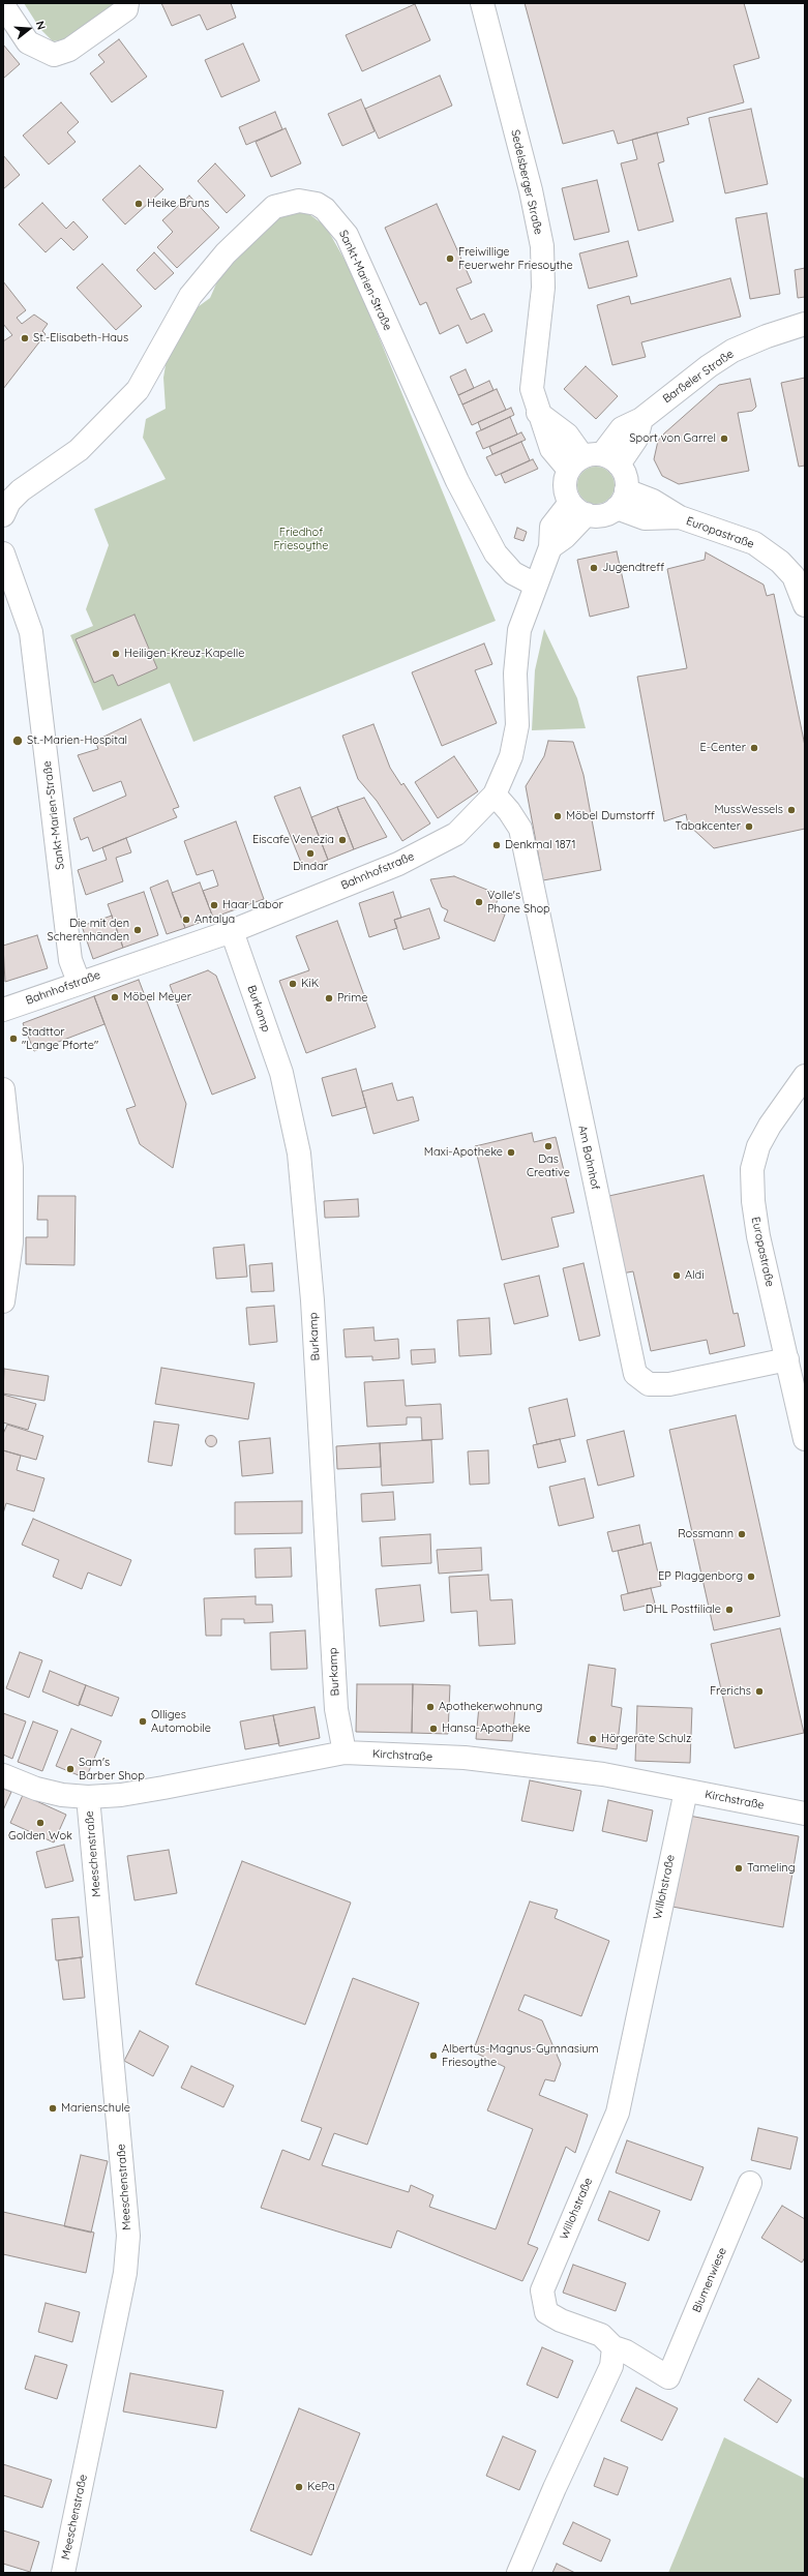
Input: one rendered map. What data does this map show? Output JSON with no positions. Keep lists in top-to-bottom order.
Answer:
{
  "streets": {
    "street": [
      "Sedelsberger Straße",
      "Sankt-Marien-Straße",
      "Barßeler Straße",
      "Europastraße",
      "Bahnhofstraße",
      "Burkamp",
      "Am Bahnhof",
      "Kirchstraße",
      "Meeschenstraße",
      "Willohstraße",
      "Blumenwiese"
    ]
  },
  "crossings": [
    ["Sedelsberger Straße", "Barßeler Straße"],
    ["Sedelsberger Straße", "Europastraße"],
    ["Sedelsberger Straße", "Bahnhofstraße"],
    ["Sankt-Marien-Straße", "Bahnhofstraße"],
    ["Barßeler Straße", "Europastraße"],
    ["Barßeler Straße", "Bahnhofstraße"],
    ["Europastraße", "Bahnhofstraße"],
    ["Europastraße", "Am Bahnhof"],
    ["Bahnhofstraße", "Burkamp"],
    ["Bahnhofstraße", "Am Bahnhof"],
    ["Burkamp", "Kirchstraße"],
    ["Kirchstraße", "Meeschenstraße"],
    ["Kirchstraße", "Willohstraße"],
    ["Willohstraße", "Blumenwiese"]
  ],
  "parks": ["Friedhof Friesoythe"],
  "places": [
    "Heike Bruns",
    "Freiwillige Feuerwehr Friesoythe",
    "St.-Elisabeth-Haus",
    "Sport von Garrel",
    "Jugendtreff",
    "Heiligen-Kreuz-Kapelle",
    "St.-Marien-Hospital",
    "E-Center",
    "MussWessels",
    "Möbel Dumstorff",
    "Tabakcenter",
    "Eiscafe Venezia",
    "Denkmal 1871",
    "Dindar",
    "Volle's Phone Shop",
    "Haar Labor",
    "Antalya",
    "Die mit den Scherenhänden",
    "KiK",
    "Möbel Meyer",
    "Prime",
    "Stadttor \"Lange Pforte\"",
    "Das Creative",
    "Maxi-Apotheke",
    "Aldi",
    "Rossmann",
    "EP Plaggenborg",
    "DHL Postfiliale",
    "Frerichs",
    "Apothekerwohnung",
    "Olliges Automobile",
    "Hansa-Apotheke",
    "Hörgeräte Schulz",
    "Sam's Barber Shop",
    "Golden Wok",
    "Tameling",
    "Albertus-Magnus-Gymnasium Friesoythe",
    "Marienschule",
    "KePa"
  ],
  "north": "right"
}
